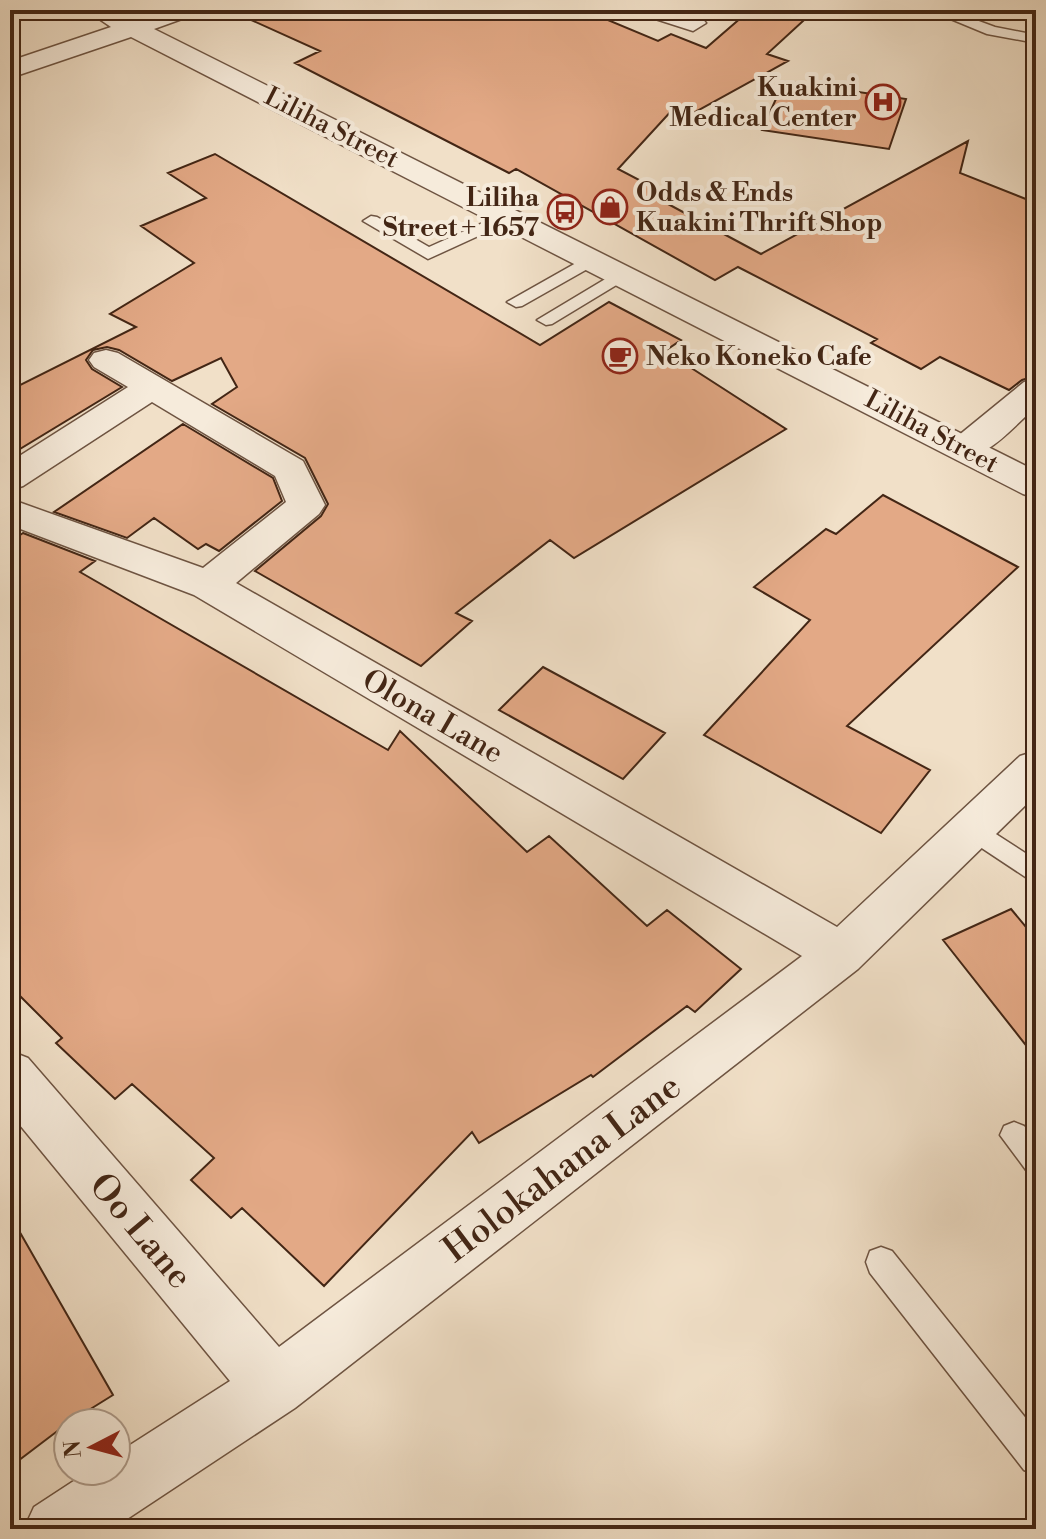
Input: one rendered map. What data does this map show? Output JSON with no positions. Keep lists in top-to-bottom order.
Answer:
{
  "streets": {
    "street": [
      "Liliha Street",
      "Olona Lane",
      "Holokahana Lane",
      "Oo Lane"
    ]
  },
  "crossings": [
    ["Olona Lane", "Holokahana Lane"],
    ["Holokahana Lane", "Oo Lane"]
  ],
  "places": {
    "hospital": ["Kuakini Medical Center"],
    "shop": ["Odds & Ends Kuakini Thrift Shop"],
    "bus stop": ["Liliha Street + 1657"],
    "cafe": ["Neko Koneko Cafe"]
  },
  "north": "left"
}
